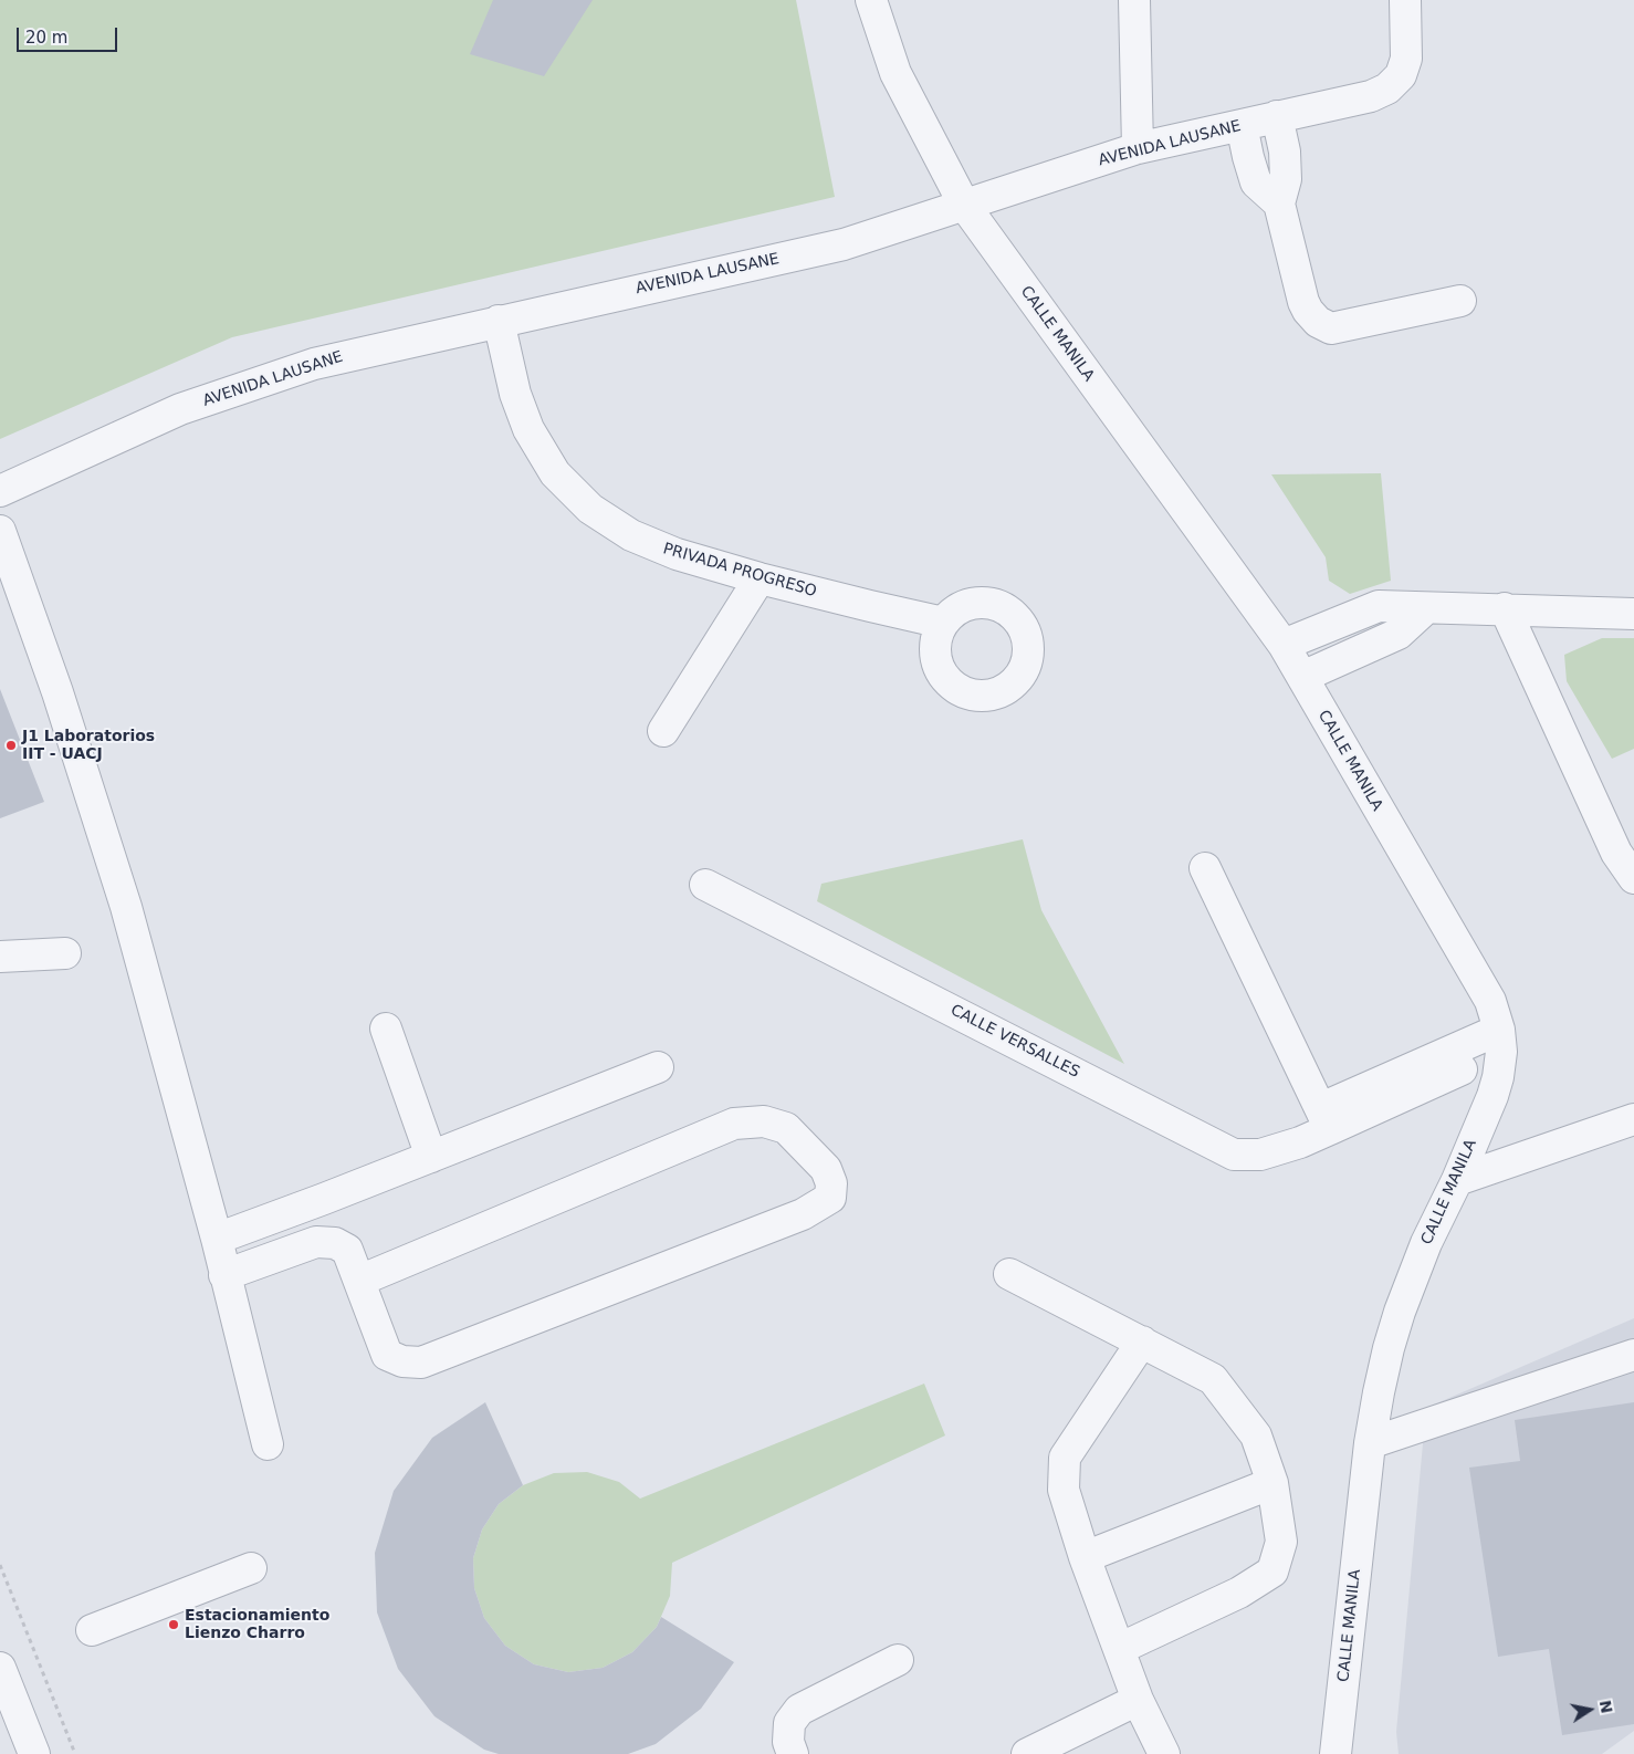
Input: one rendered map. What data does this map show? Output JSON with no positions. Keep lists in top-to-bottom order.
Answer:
{
  "streets": {
    "street": [
      "AVENIDA LAUSANE",
      "CALLE MANILA",
      "PRIVADA PROGRESO",
      "CALLE VERSALLES"
    ]
  },
  "crossings": [
    ["AVENIDA LAUSANE", "CALLE MANILA"],
    ["AVENIDA LAUSANE", "PRIVADA PROGRESO"],
    ["CALLE MANILA", "CALLE VERSALLES"]
  ],
  "places": ["J1 Laboratorios IIT - UACJ", "Estacionamiento Lienzo Charro"],
  "scale_bar": "20 m",
  "north": "right"
}
